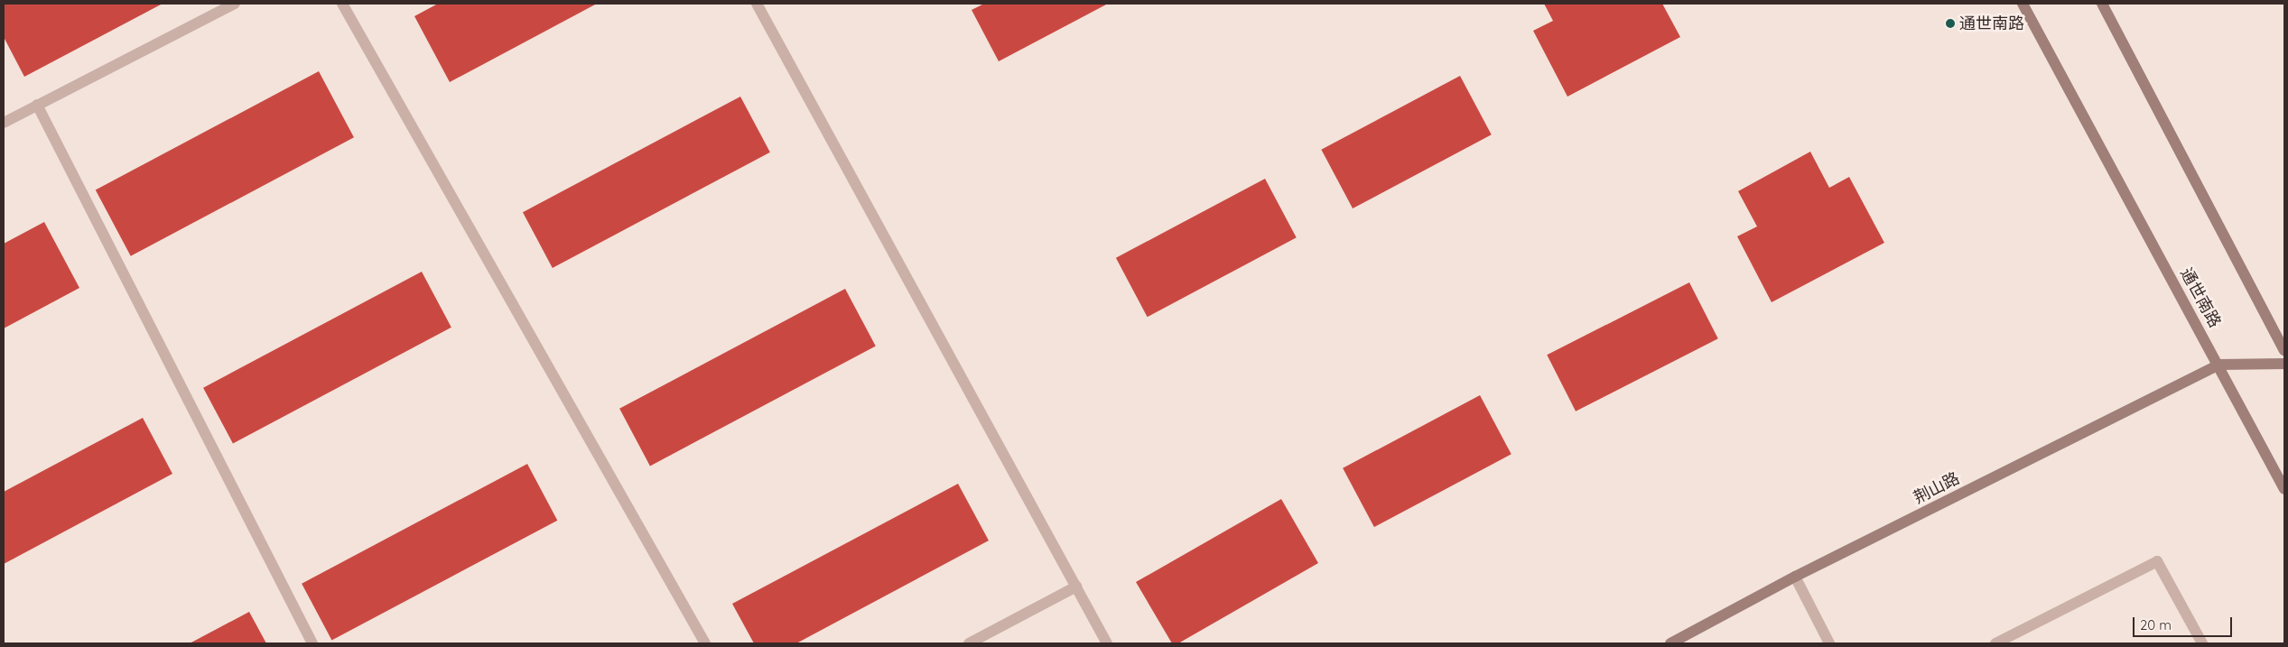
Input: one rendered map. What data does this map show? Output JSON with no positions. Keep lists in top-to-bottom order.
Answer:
{
  "streets": {
    "main road": ["通世南路", "荆山路"]
  },
  "crossings": [
    ["通世南路", "荆山路"]
  ],
  "places": ["通世南路"],
  "scale_bar": "20 m"
}
